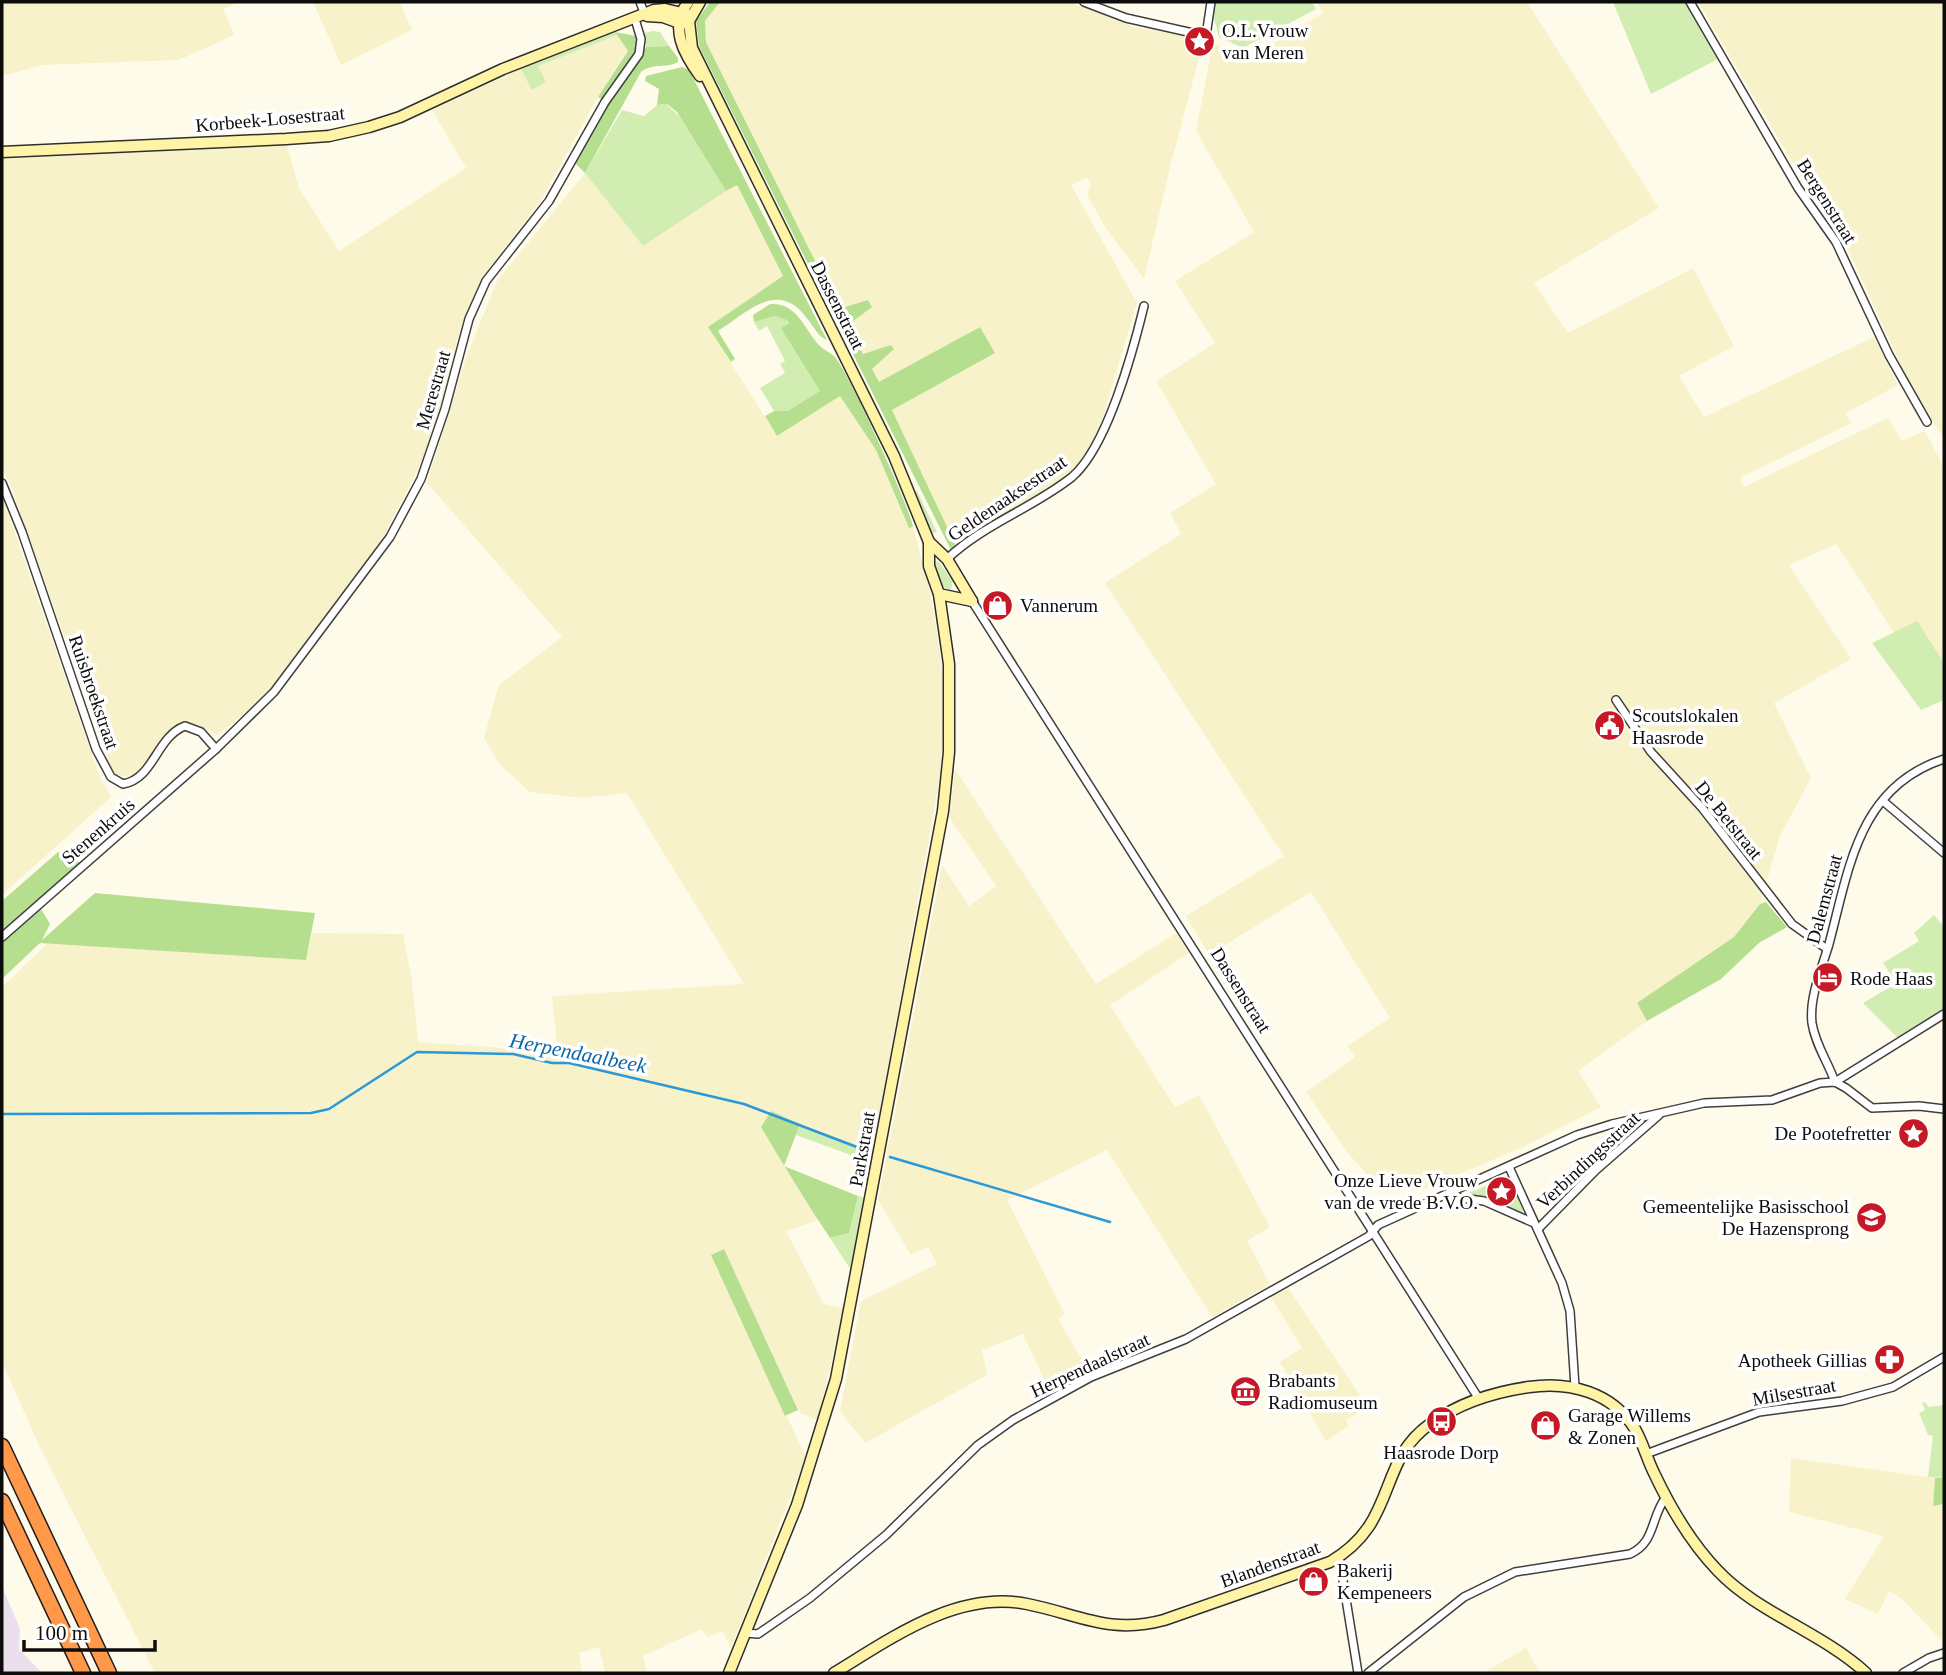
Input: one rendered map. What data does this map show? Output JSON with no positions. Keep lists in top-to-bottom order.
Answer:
{
  "streets": {
    "street": [
      "Korbeek-Losestraat",
      "Bergenstraat",
      "Dassenstraat",
      "Merestraat",
      "Geldenaaksestraat",
      "Ruisbroekstraat",
      "De Betstraat",
      "Stenenkruis",
      "Dalemstraat",
      "Parkstraat",
      "Verbindingsstraat",
      "Herpendaalstraat",
      "Milsestraat",
      "Blandenstraat"
    ]
  },
  "crossings": [
    ["Korbeek-Losestraat", "Merestraat"],
    ["Dassenstraat", "Geldenaaksestraat"],
    ["Dassenstraat", "Parkstraat"],
    ["Dassenstraat", "Herpendaalstraat"],
    ["Dassenstraat", "Blandenstraat"],
    ["Merestraat", "Ruisbroekstraat"],
    ["Merestraat", "Stenenkruis"],
    ["Ruisbroekstraat", "Stenenkruis"],
    ["De Betstraat", "Dalemstraat"],
    ["Dalemstraat", "Herpendaalstraat"],
    ["Parkstraat", "Herpendaalstraat"],
    ["Verbindingsstraat", "Herpendaalstraat"],
    ["Verbindingsstraat", "Blandenstraat"],
    ["Milsestraat", "Blandenstraat"]
  ],
  "water": ["Herpendaalbeek"],
  "places": {
    "place": ["O.L.Vrouw van Meren", "De Pootefretter", "Onze Lieve Vrouw van de vrede B.V.O."],
    "shop": ["Vannerum", "Garage Willems & Zonen", "Bakerij Kempeneers"],
    "public building": ["Scoutslokalen Haasrode"],
    "hotel": ["Rode Haas"],
    "school or university": ["Gemeentelijke Basisschool De Hazensprong"],
    "pharmacy": ["Apotheek Gillias"],
    "museum": ["Brabants Radiomuseum"],
    "bus stop": ["Haasrode Dorp"]
  },
  "scale_bar": "100 m"
}
